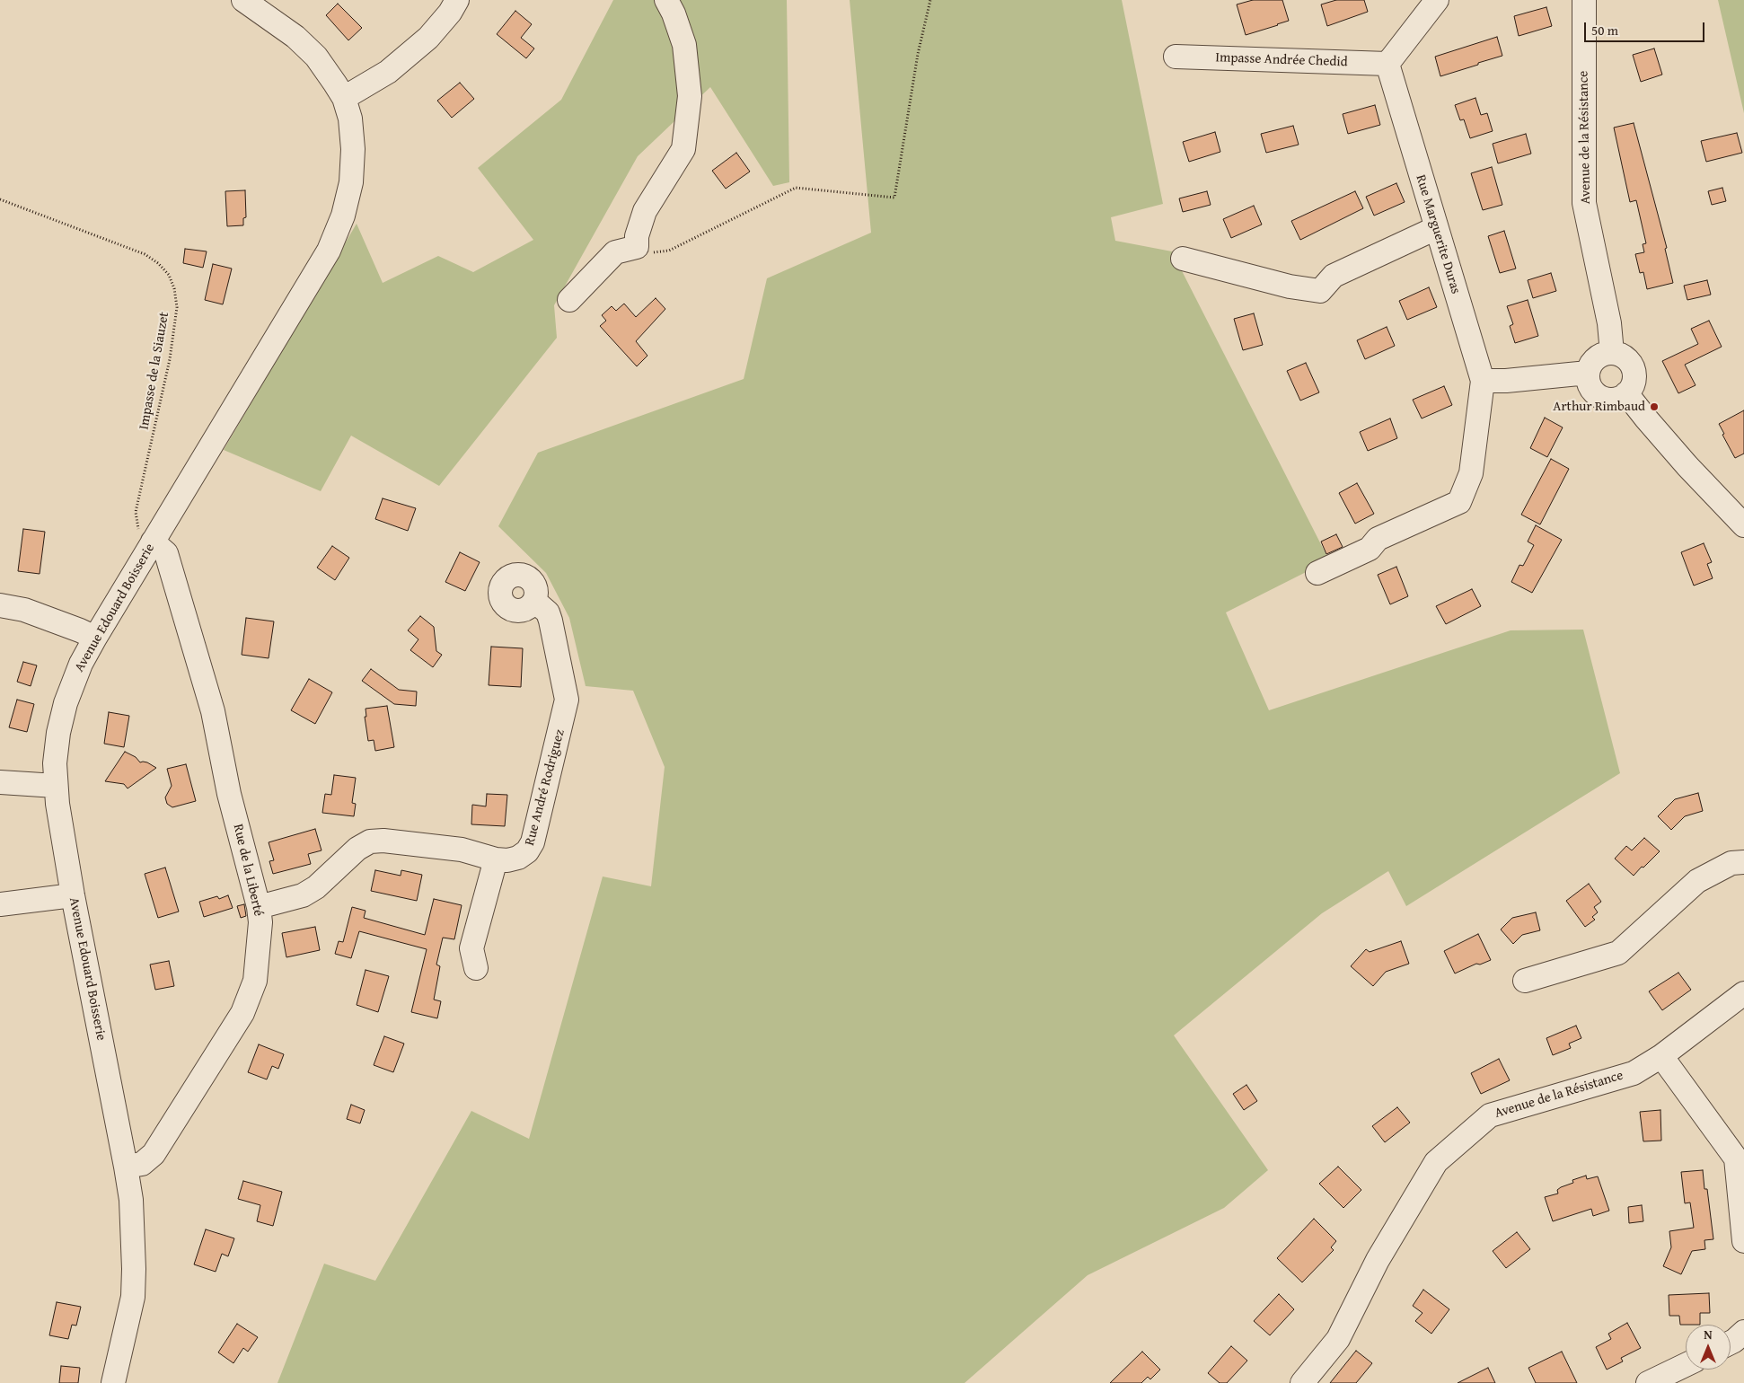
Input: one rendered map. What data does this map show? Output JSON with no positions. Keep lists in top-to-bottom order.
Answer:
{
  "streets": {
    "street": [
      "Impasse Andrée Chedid",
      "Avenue de la Résistance",
      "Rue Marguerite Duras",
      "Avenue Edouard Boisserie",
      "Rue André Rodriguez",
      "Rue de la Liberté"
    ],
    "path": ["Impasse de la Siauzet"]
  },
  "crossings": [
    ["Impasse Andrée Chedid", "Rue Marguerite Duras"],
    ["Impasse de la Siauzet", "Avenue Edouard Boisserie"],
    ["Impasse de la Siauzet", "Rue de la Liberté"],
    ["Avenue Edouard Boisserie", "Rue de la Liberté"],
    ["Rue André Rodriguez", "Rue de la Liberté"]
  ],
  "places": ["Arthur Rimbaud"],
  "scale_bar": "50 m",
  "north": "top"
}
